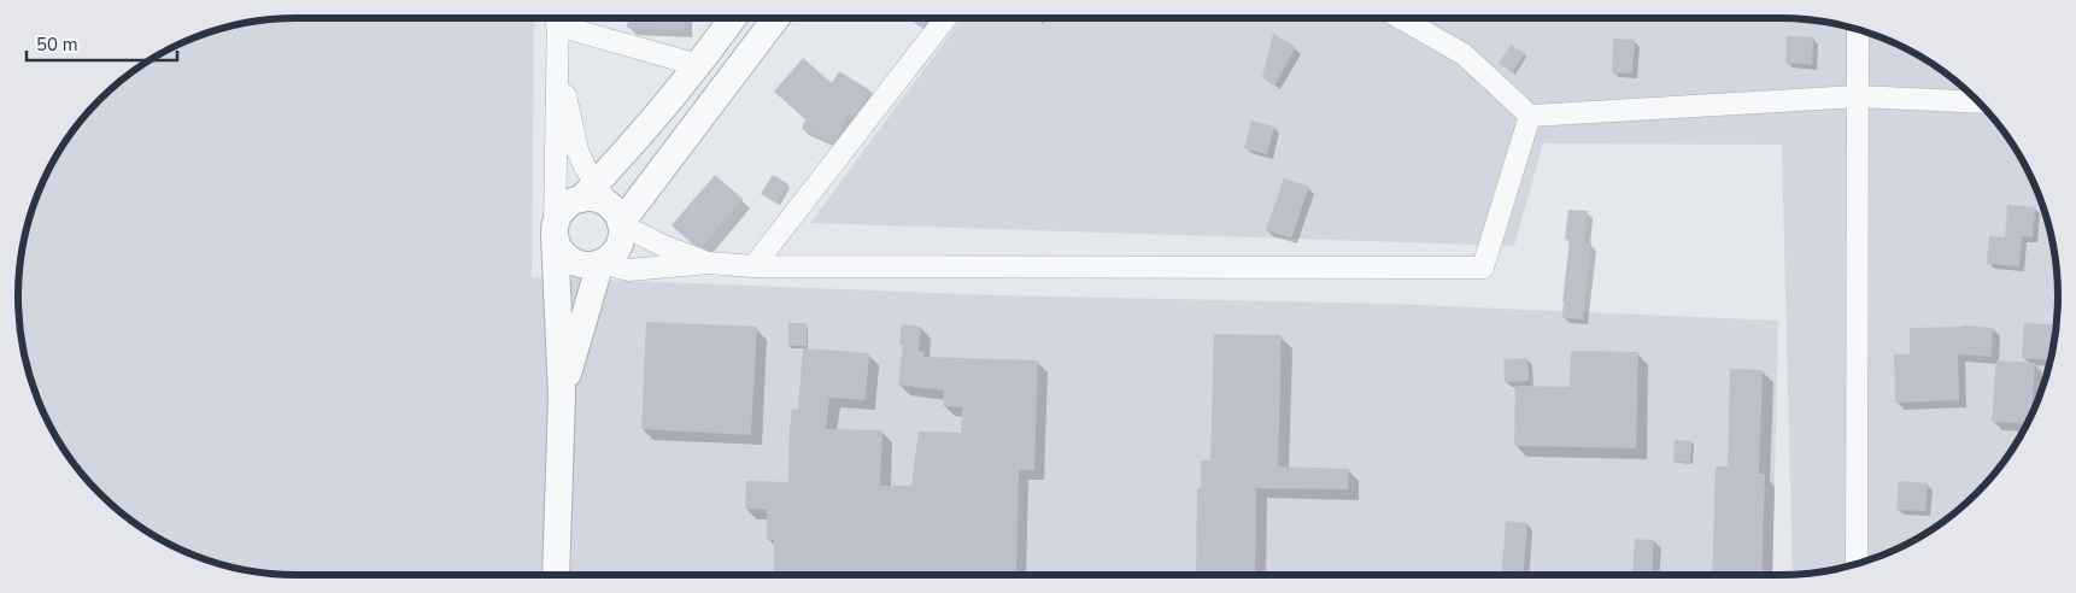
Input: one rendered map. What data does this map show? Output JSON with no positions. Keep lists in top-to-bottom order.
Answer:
{
  "scale_bar": "50 m"
}
